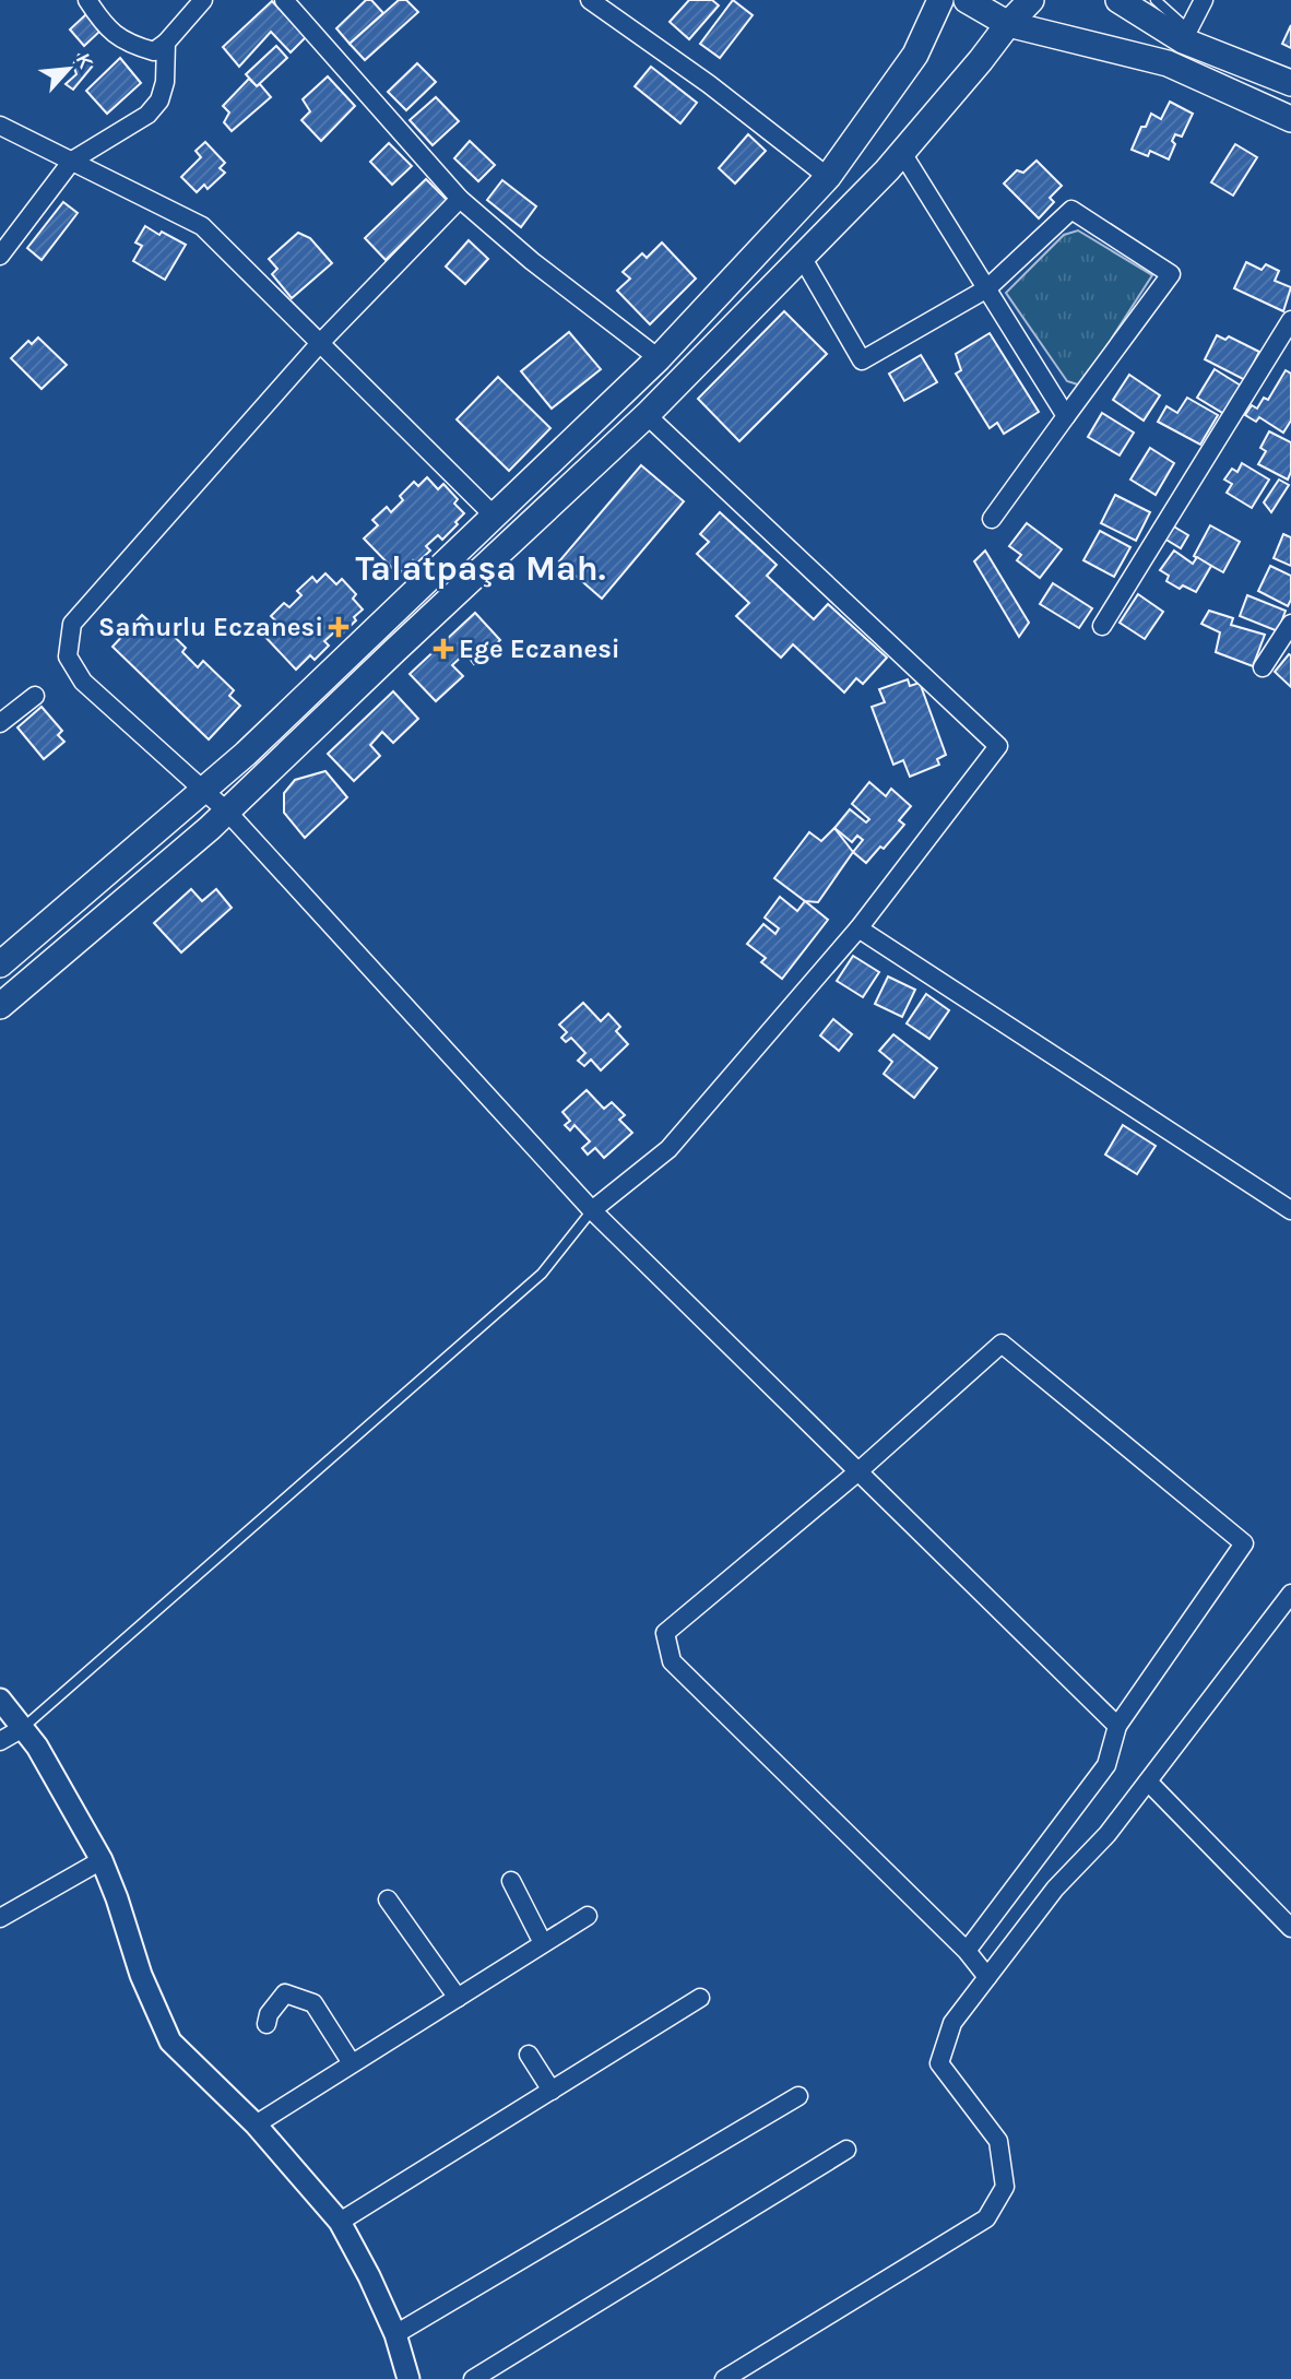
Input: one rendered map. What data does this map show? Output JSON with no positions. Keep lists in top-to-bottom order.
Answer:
{
  "districts": ["Talatpaşa Mah."],
  "places": {
    "health": ["Samurlu Eczanesi", "Ege Eczanesi"]
  },
  "north": "top right"
}
